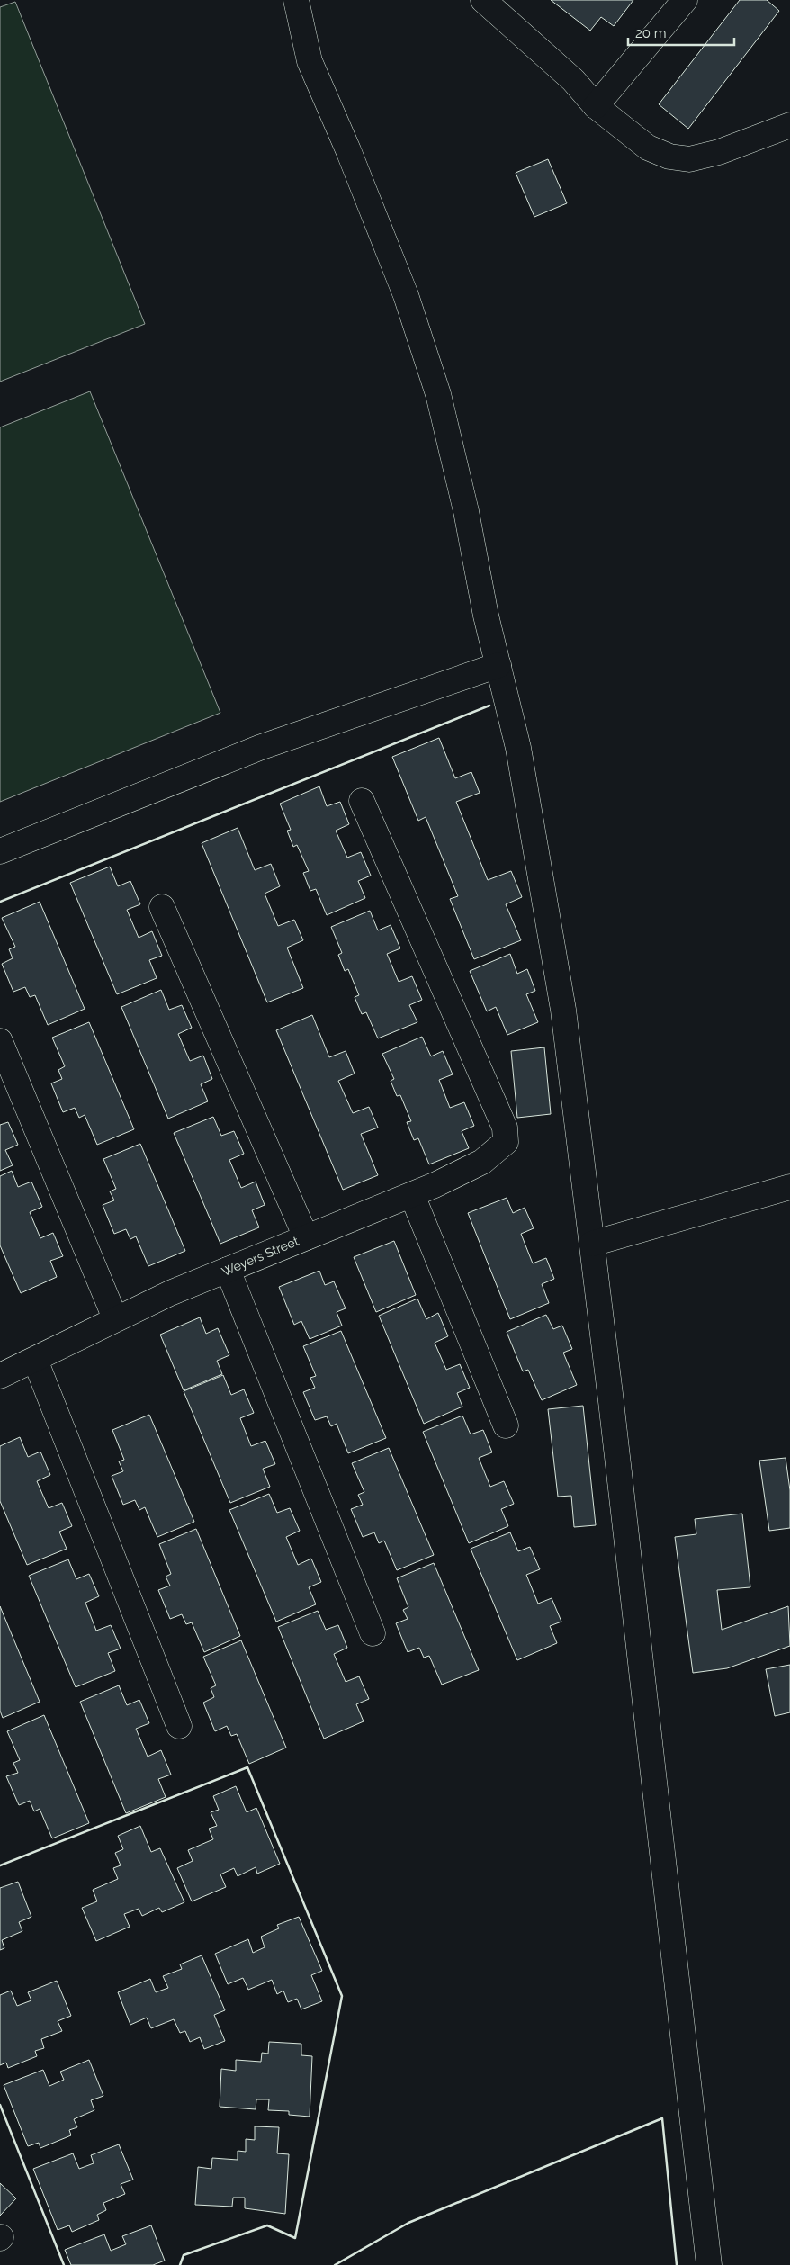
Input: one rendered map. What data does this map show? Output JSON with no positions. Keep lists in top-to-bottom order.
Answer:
{
  "streets": {
    "street": ["Weyers Street"]
  },
  "scale_bar": "20 m"
}
